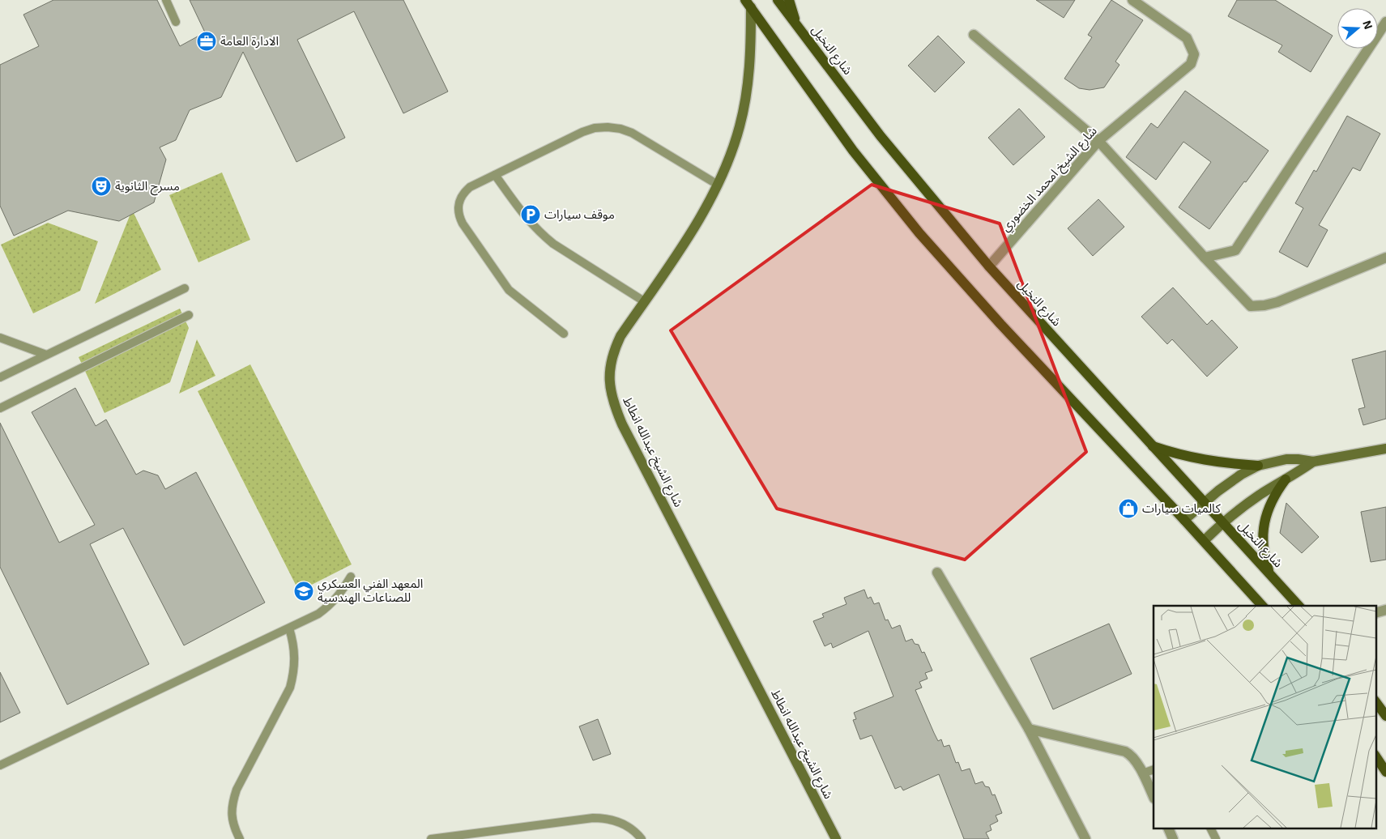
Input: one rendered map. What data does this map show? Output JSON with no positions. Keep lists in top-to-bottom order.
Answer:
{
  "streets": {
    "main road": ["شارع النخيل", "شارع الشيخ عبدالله انطاط"],
    "street": ["شارع الشيخ امحمد الخضوري"]
  },
  "crossings": [
    ["شارع النخيل", "شارع الشيخ امحمد الخضوري"]
  ],
  "places": {
    "office": ["الادارة العامة"],
    "theatre": ["مسرح الثانوية"],
    "parking": ["موقف سيارات"],
    "shop": ["كالميات سيارات"],
    "school or university": ["المعهد الفني العسكري للصناعات الهندسية"]
  },
  "north": "right"
}
